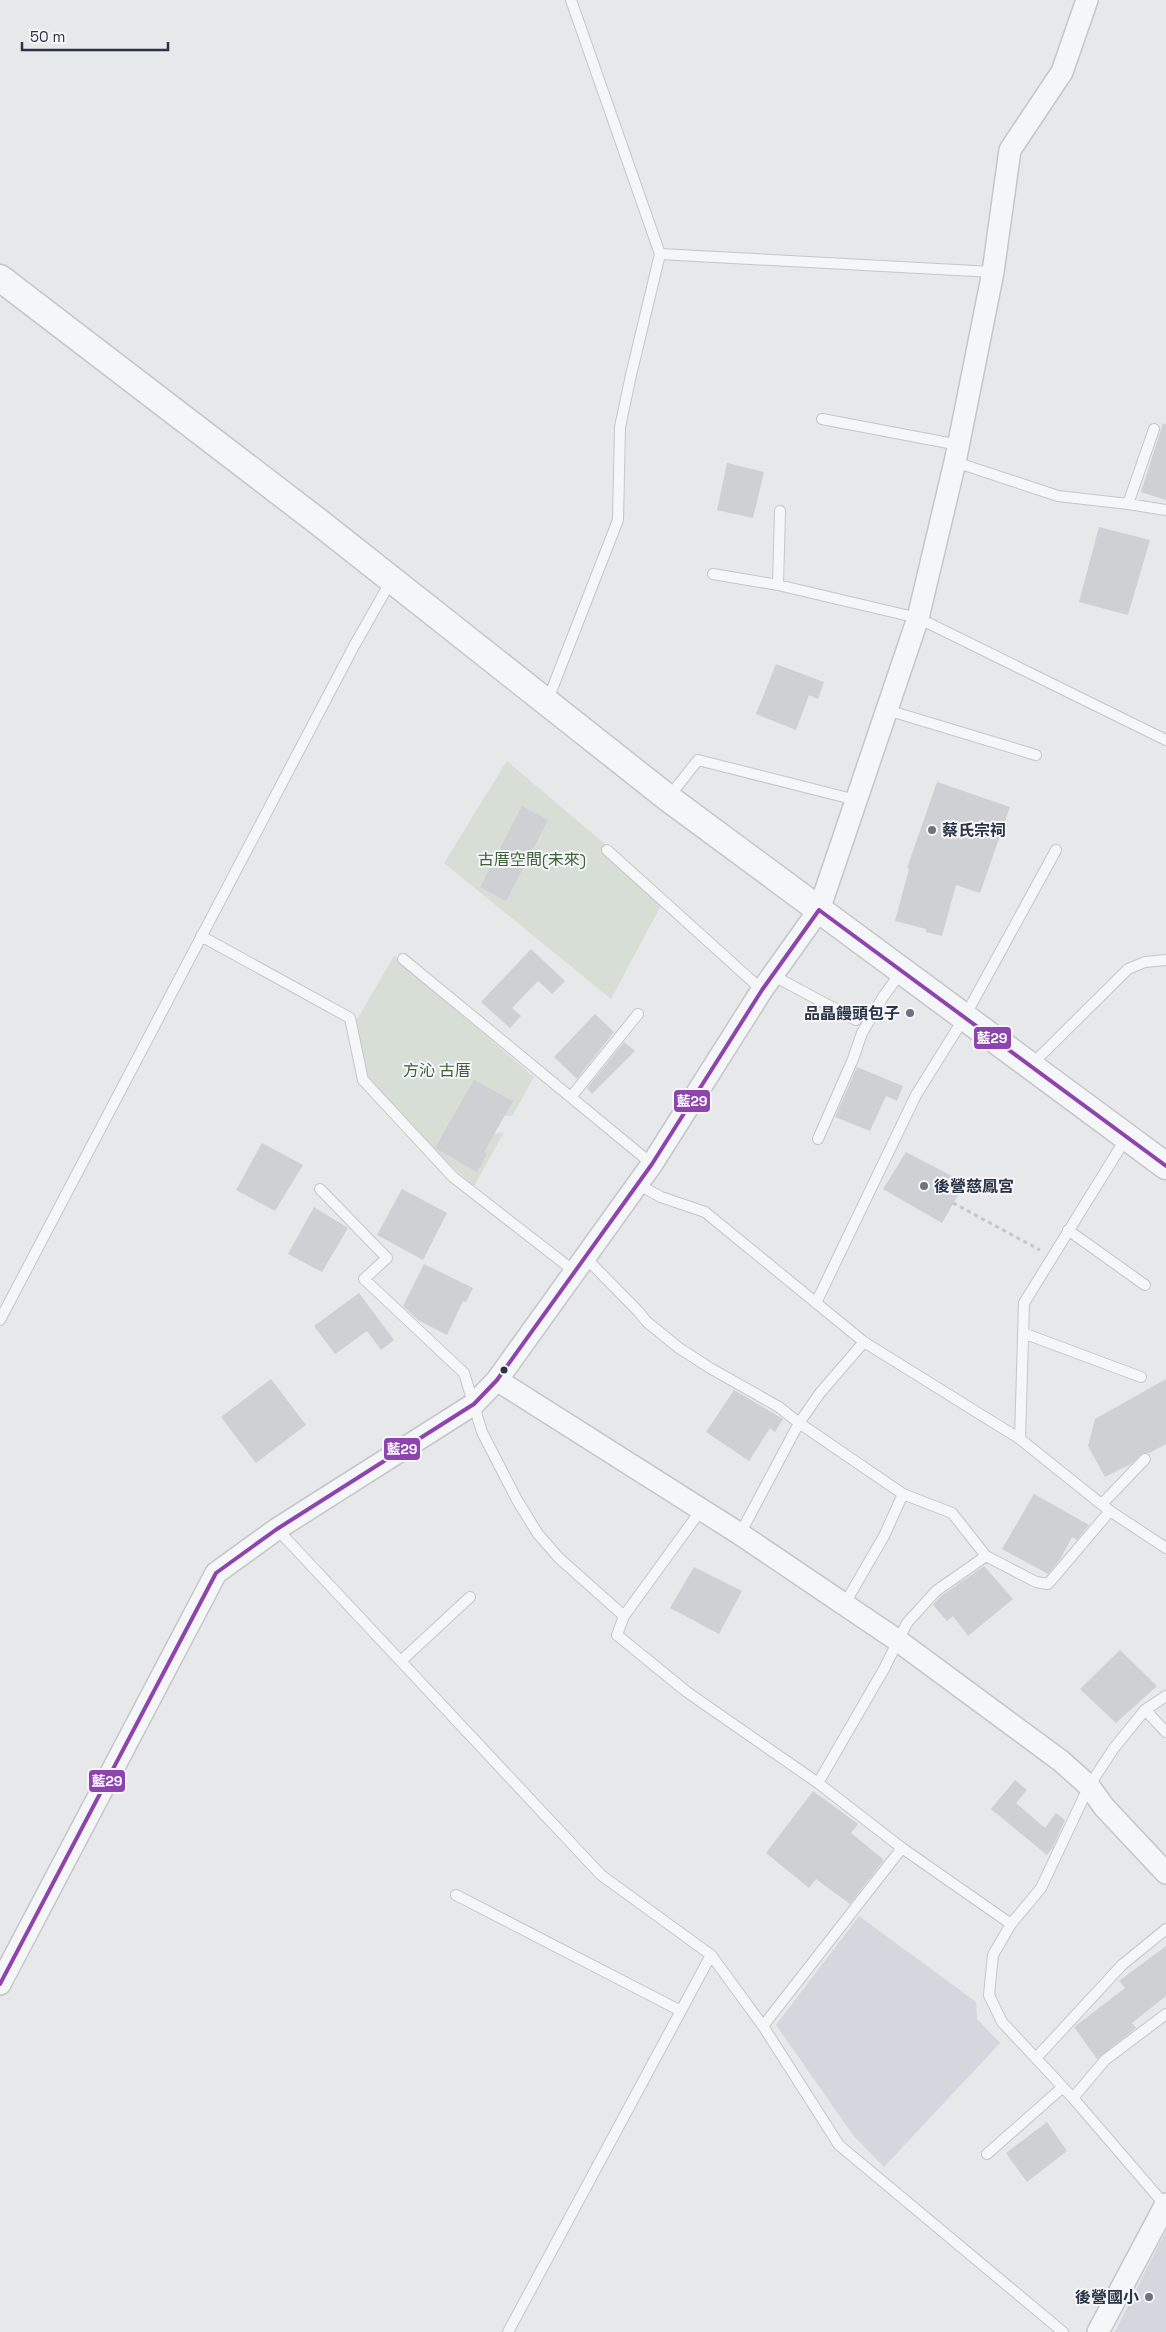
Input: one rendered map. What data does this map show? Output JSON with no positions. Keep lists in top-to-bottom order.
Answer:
{
  "parks": ["古厝空間(未來)", "方沁 古厝"],
  "places": [
    "蔡氏宗祠",
    "品晶饅頭包子",
    "後營慈鳳宮",
    "後營國小"
  ],
  "lines": ["transit line 藍29"],
  "scale_bar": "50 m"
}
